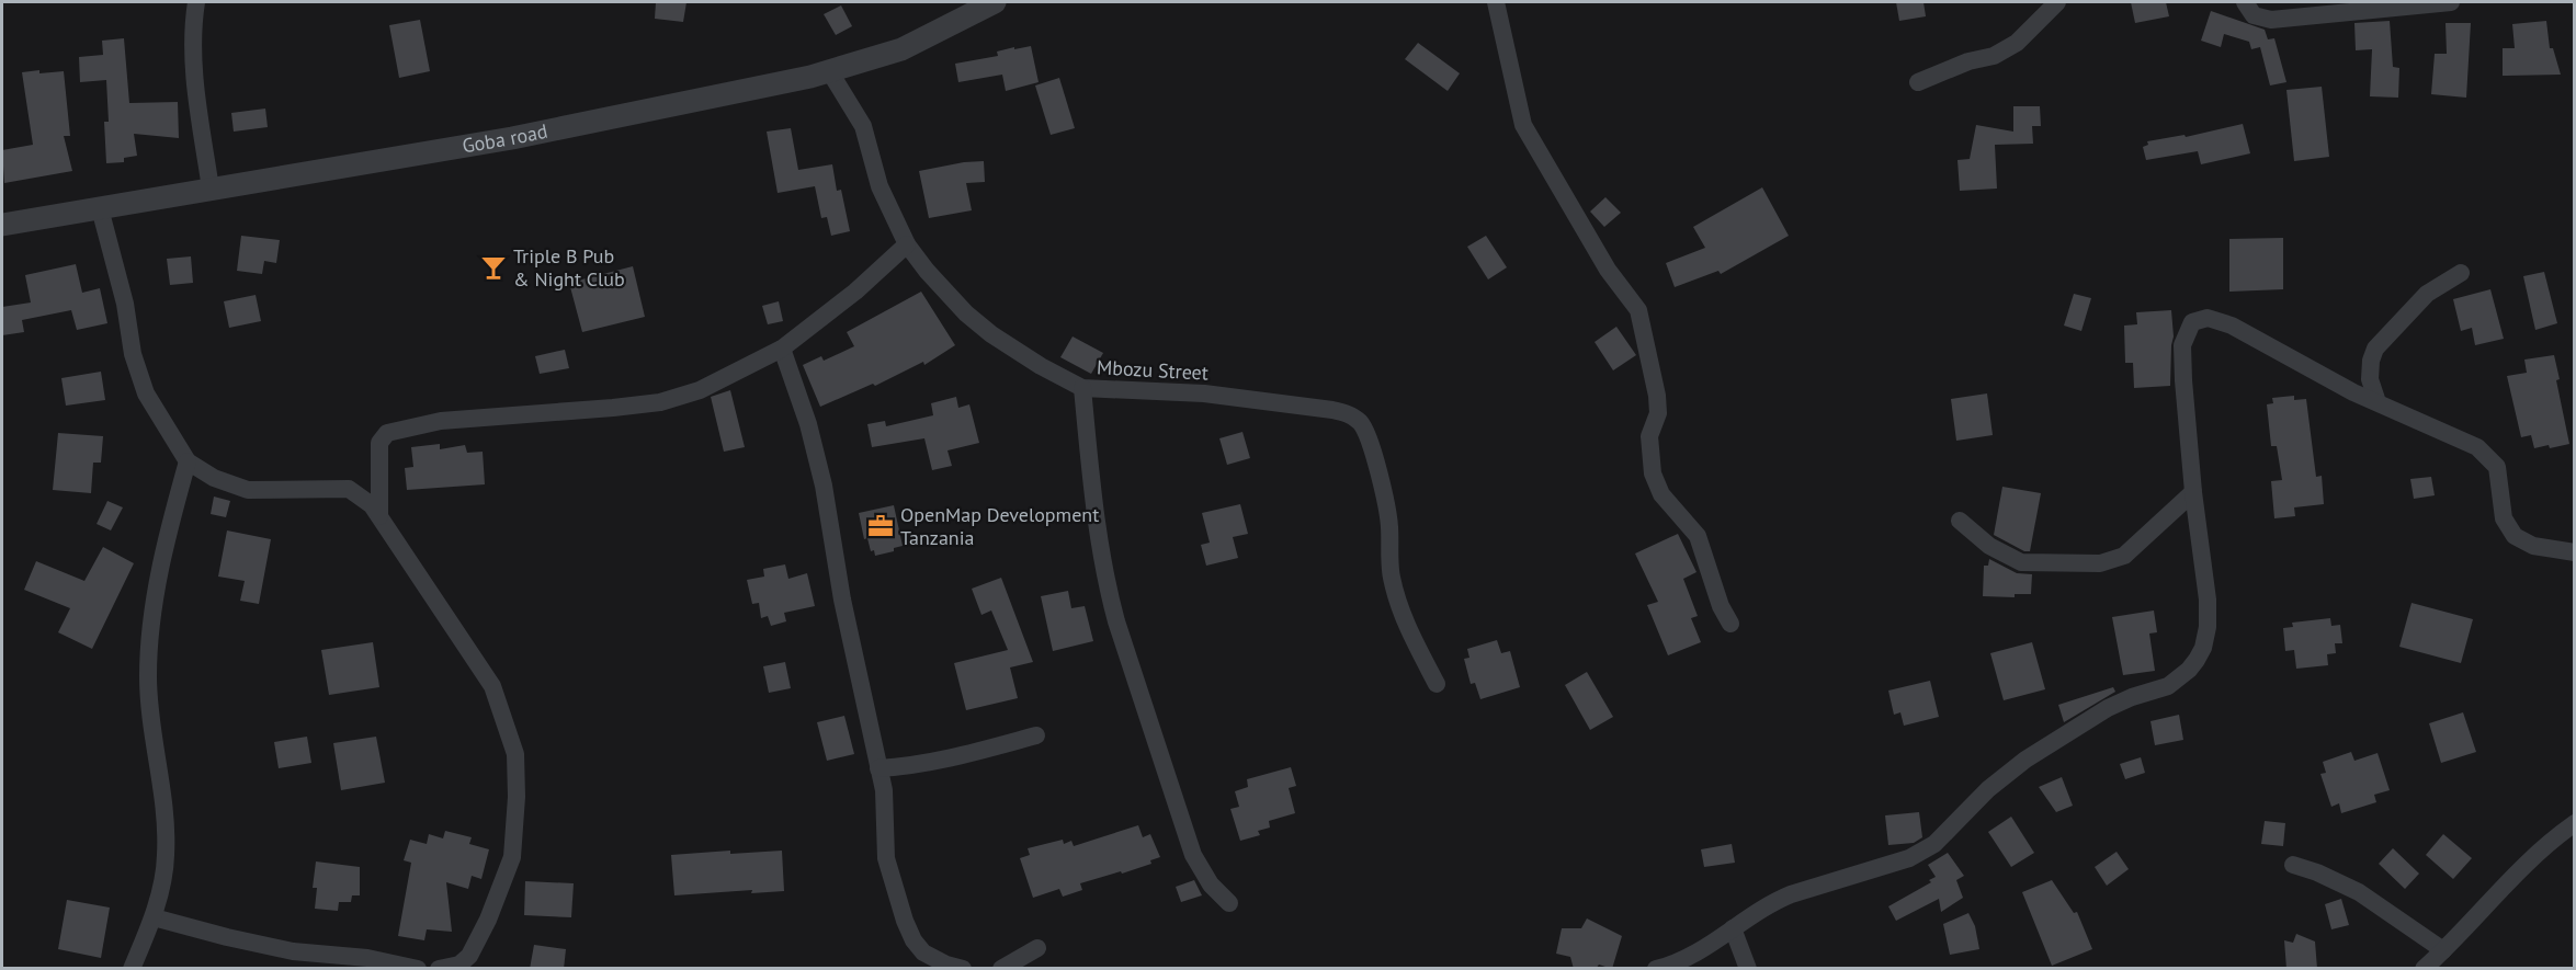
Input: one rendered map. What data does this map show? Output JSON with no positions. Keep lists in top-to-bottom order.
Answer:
{
  "streets": {
    "street": ["Goba road", "Mbozu Street"]
  },
  "crossings": [
    ["Goba road", "Mbozu Street"]
  ],
  "places": {
    "bar": ["Triple B Pub & Night Club"],
    "office": ["OpenMap Development Tanzania"]
  }
}
